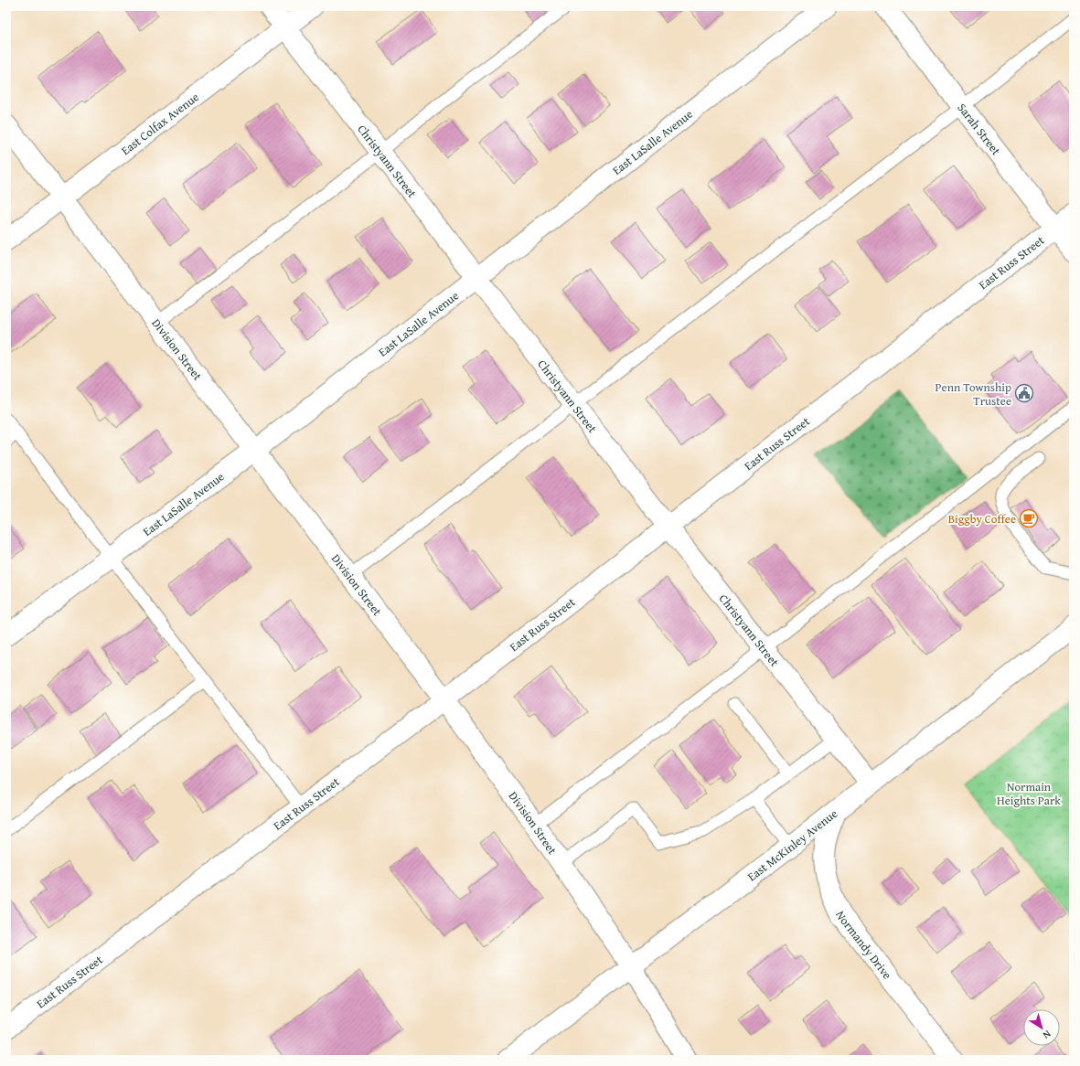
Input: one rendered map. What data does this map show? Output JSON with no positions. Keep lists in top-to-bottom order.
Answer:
{
  "streets": {
    "street": [
      "East Colfax Avenue",
      "Sarah Street",
      "East LaSalle Avenue",
      "Christyann Street",
      "East Russ Street",
      "Division Street",
      "East McKinley Avenue",
      "Normandy Drive"
    ]
  },
  "crossings": [
    ["East Colfax Avenue", "Christyann Street"],
    ["East Colfax Avenue", "Division Street"],
    ["Sarah Street", "East Russ Street"],
    ["East LaSalle Avenue", "Christyann Street"],
    ["East LaSalle Avenue", "Division Street"],
    ["Christyann Street", "East Russ Street"],
    ["Christyann Street", "East McKinley Avenue"],
    ["East Russ Street", "Division Street"],
    ["Division Street", "East McKinley Avenue"],
    ["East McKinley Avenue", "Normandy Drive"]
  ],
  "parks": ["Normain Heights Park"],
  "places": {
    "public building": ["Penn Township Trustee"],
    "cafe": ["Biggby Coffee"]
  },
  "north": "bottom right"
}
